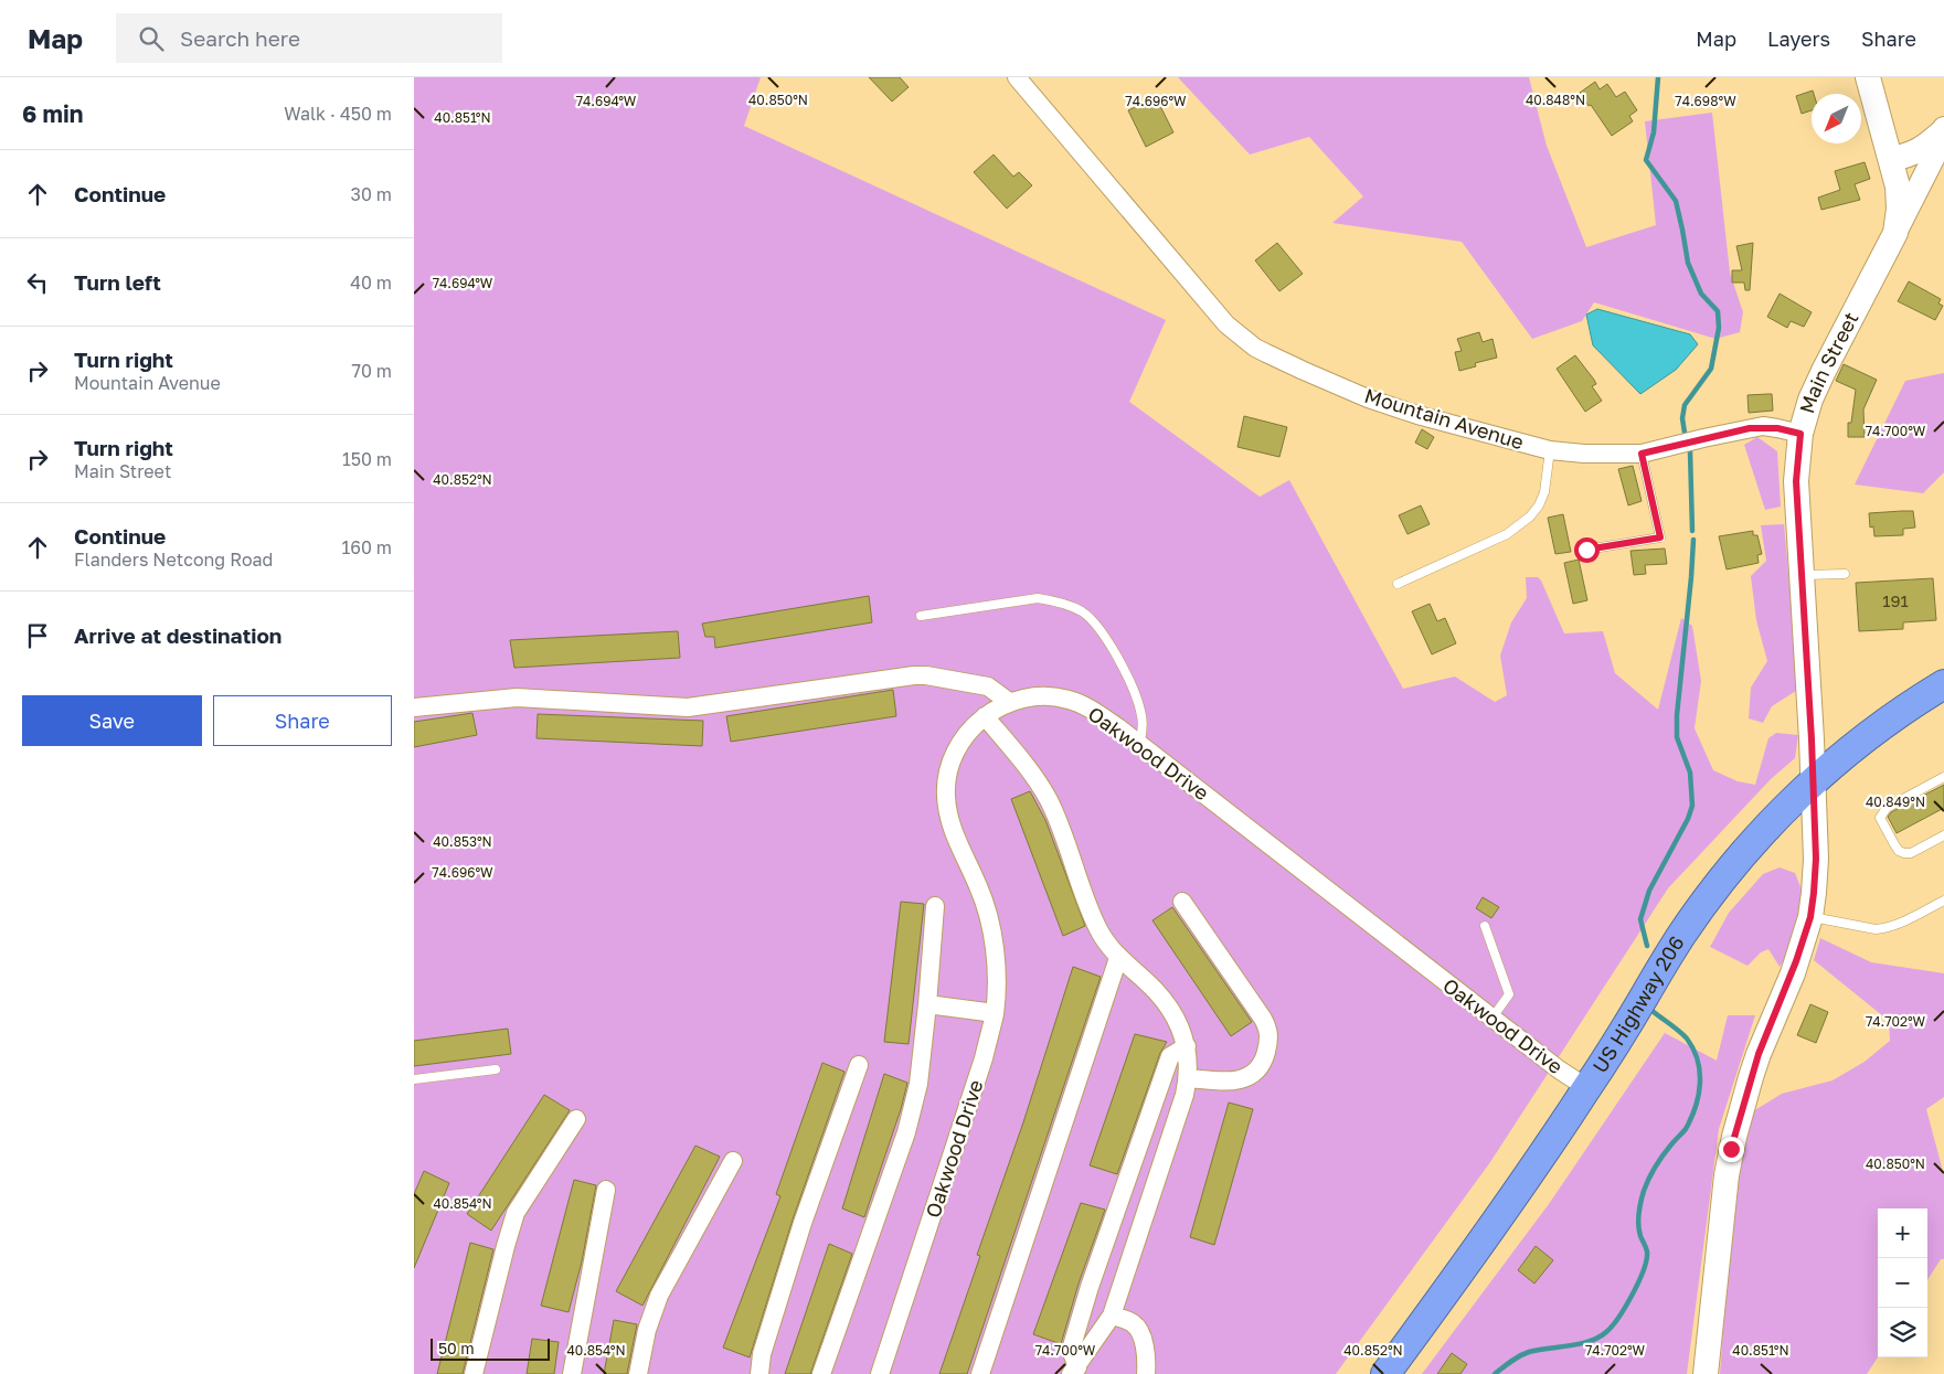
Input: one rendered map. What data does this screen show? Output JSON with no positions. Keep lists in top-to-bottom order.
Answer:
{
  "streets": {
    "highway": ["US Highway 206"],
    "main road": ["Main Street"],
    "street": ["Mountain Avenue", "Oakwood Drive"]
  },
  "crossings": [
    ["Main Street", "Mountain Avenue"],
    ["Main Street", "US Highway 206"],
    ["Oakwood Drive", "US Highway 206"]
  ],
  "house_numbers": ["191"],
  "scale_bar": "50 m",
  "north": "bottom left",
  "page": {
    "header": "Map",
    "search": "Search here",
    "nav": ["Map", "Layers", "Share"],
    "heading": ["6 min", "Walk · 450 m"],
    "list": [
      ["Continue", "30 m"],
      ["Turn left", "40 m"],
      ["Turn right", "Mountain Avenue", "70 m"],
      ["Turn right", "Main Street", "150 m"],
      ["Continue", "Flanders Netcong Road", "160 m"],
      "Arrive at destination"
    ],
    "buttons": ["Save", "Share"],
    "map_buttons": ["+", "−"],
    "scale": "50 m"
  },
  "coordinates": [
    "40.850°N",
    "40.848°N",
    "74.694°W",
    "74.696°W",
    "74.698°W",
    "40.851°N",
    "74.700°W",
    "40.852°N",
    "40.849°N",
    "40.853°N",
    "74.702°W",
    "40.854°N"
  ]
}
